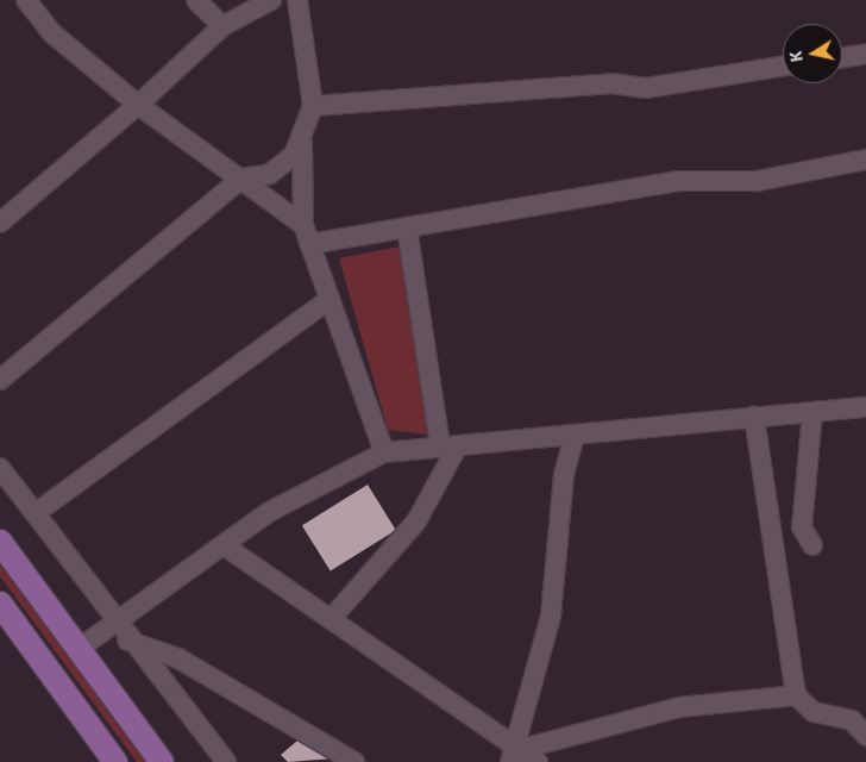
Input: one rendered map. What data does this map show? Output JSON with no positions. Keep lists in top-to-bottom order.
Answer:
{
  "north": "left"
}
